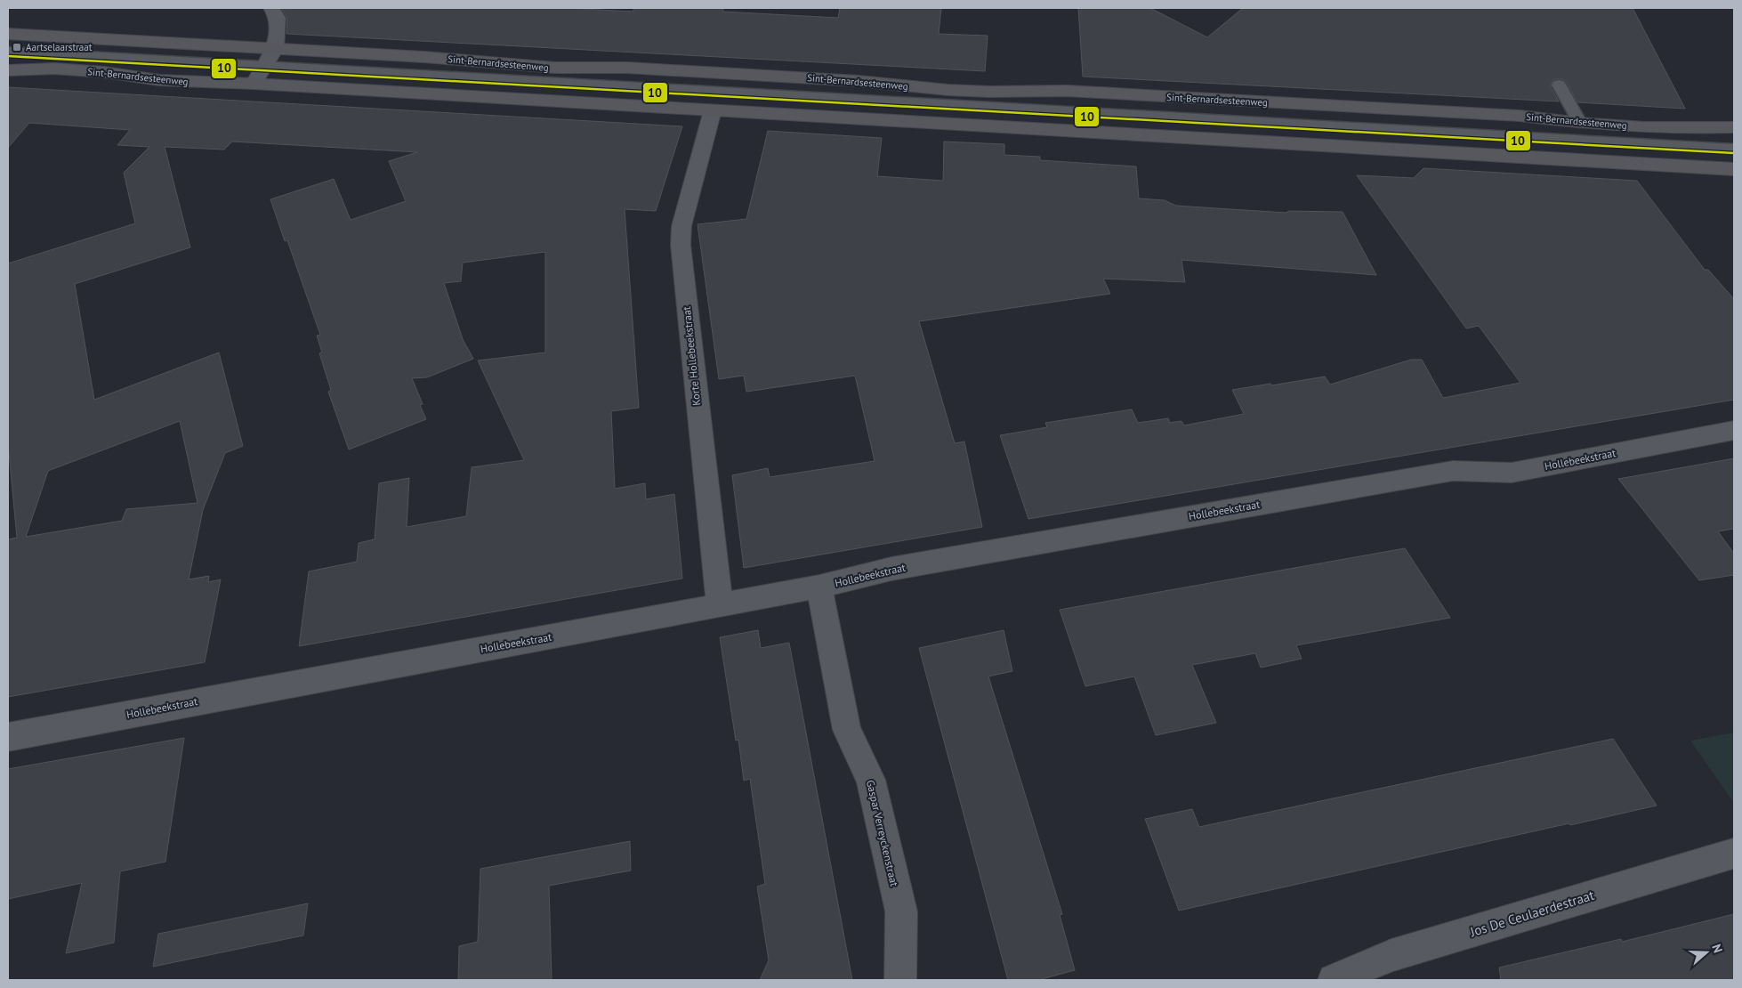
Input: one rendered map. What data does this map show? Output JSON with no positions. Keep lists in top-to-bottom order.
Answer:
{
  "streets": {
    "main road": ["Sint-Bernardsesteenweg"],
    "street": [
      "Korte Hollebeekstraat",
      "Hollebeekstraat",
      "Gaspar Verreyckenstraat",
      "Jos De Ceulaerdestraat"
    ]
  },
  "crossings": [
    ["Sint-Bernardsesteenweg", "Korte Hollebeekstraat"],
    ["Korte Hollebeekstraat", "Hollebeekstraat"],
    ["Hollebeekstraat", "Gaspar Verreyckenstraat"]
  ],
  "places": {
    "transit": ["Aartselaarstraat"]
  },
  "lines": ["transit line 10"],
  "north": "right"
}
